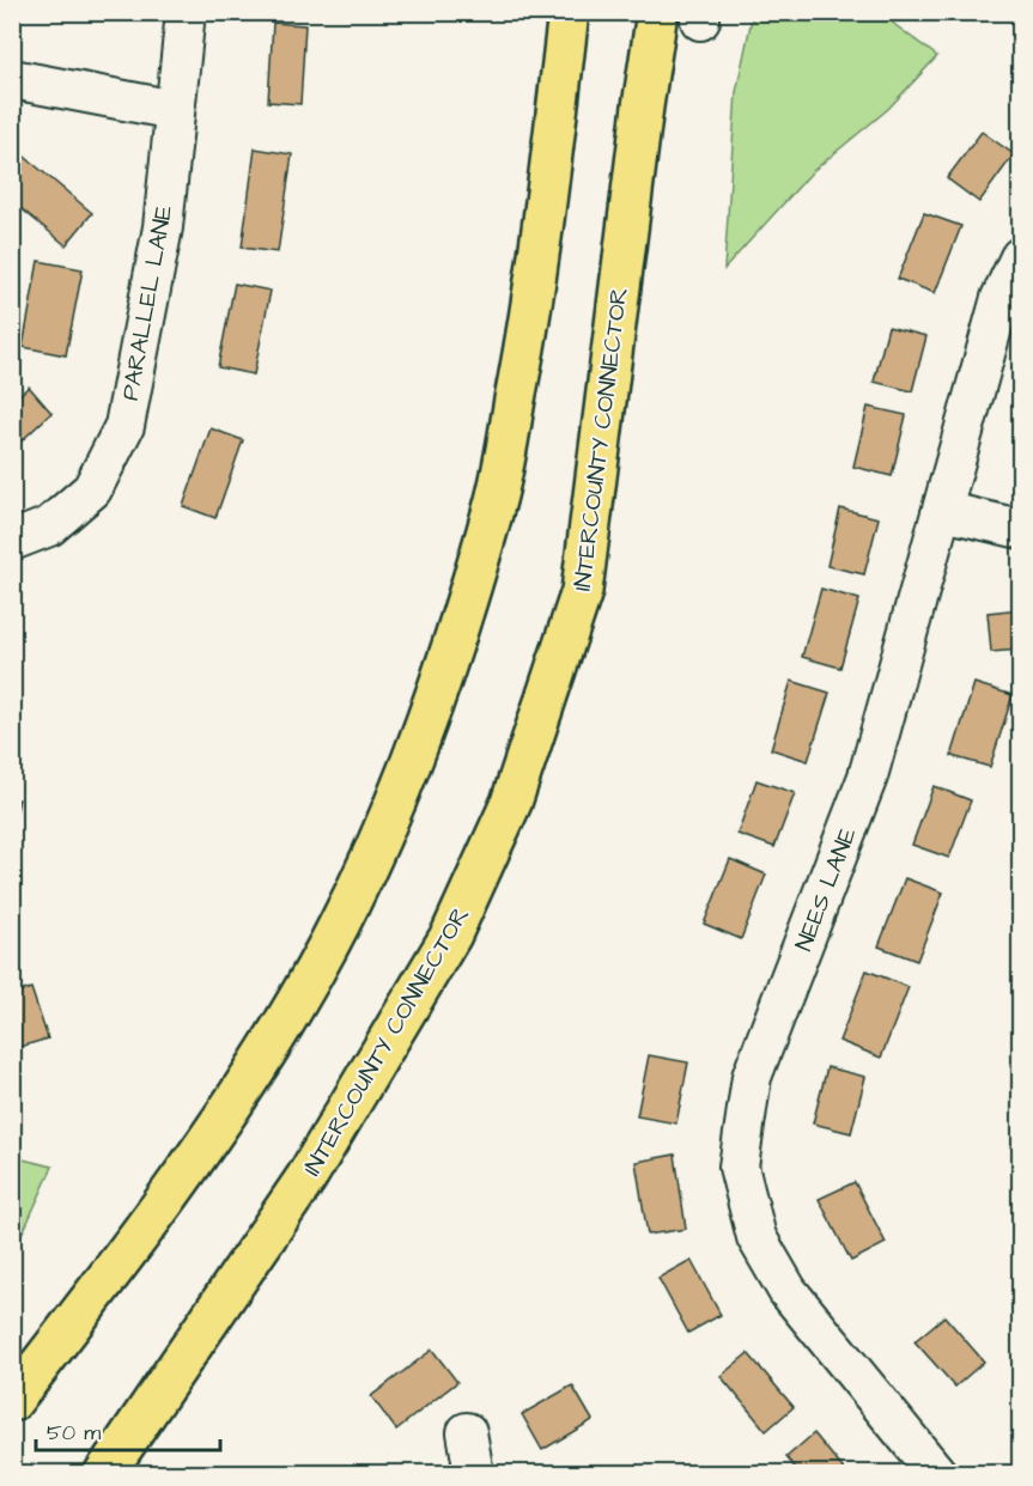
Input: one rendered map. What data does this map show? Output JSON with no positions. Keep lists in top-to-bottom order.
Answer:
{
  "streets": {
    "highway": ["INTERCOUNTY CONNECTOR"],
    "street": ["PARALLEL LANE", "NEES LANE"]
  },
  "scale_bar": "50 m"
}
